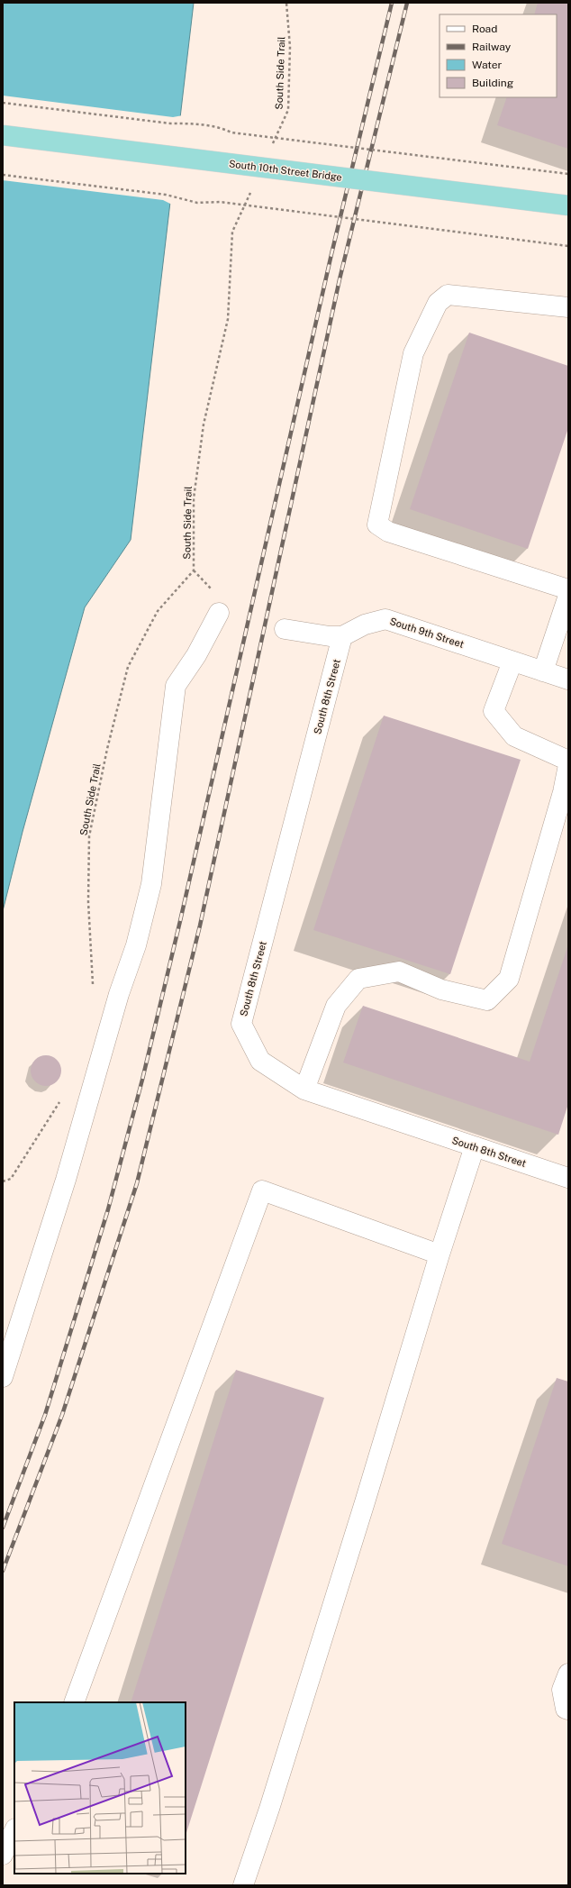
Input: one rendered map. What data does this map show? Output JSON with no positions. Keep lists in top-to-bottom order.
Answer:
{
  "streets": {
    "main road": ["South 10th Street Bridge"],
    "street": ["South 9th Street", "South 8th Street"],
    "path": ["South Side Trail"]
  },
  "crossings": [
    ["South 9th Street", "South 8th Street"]
  ],
  "legend": [
    "Road",
    "Railway",
    "Water",
    "Building"
  ]
}
